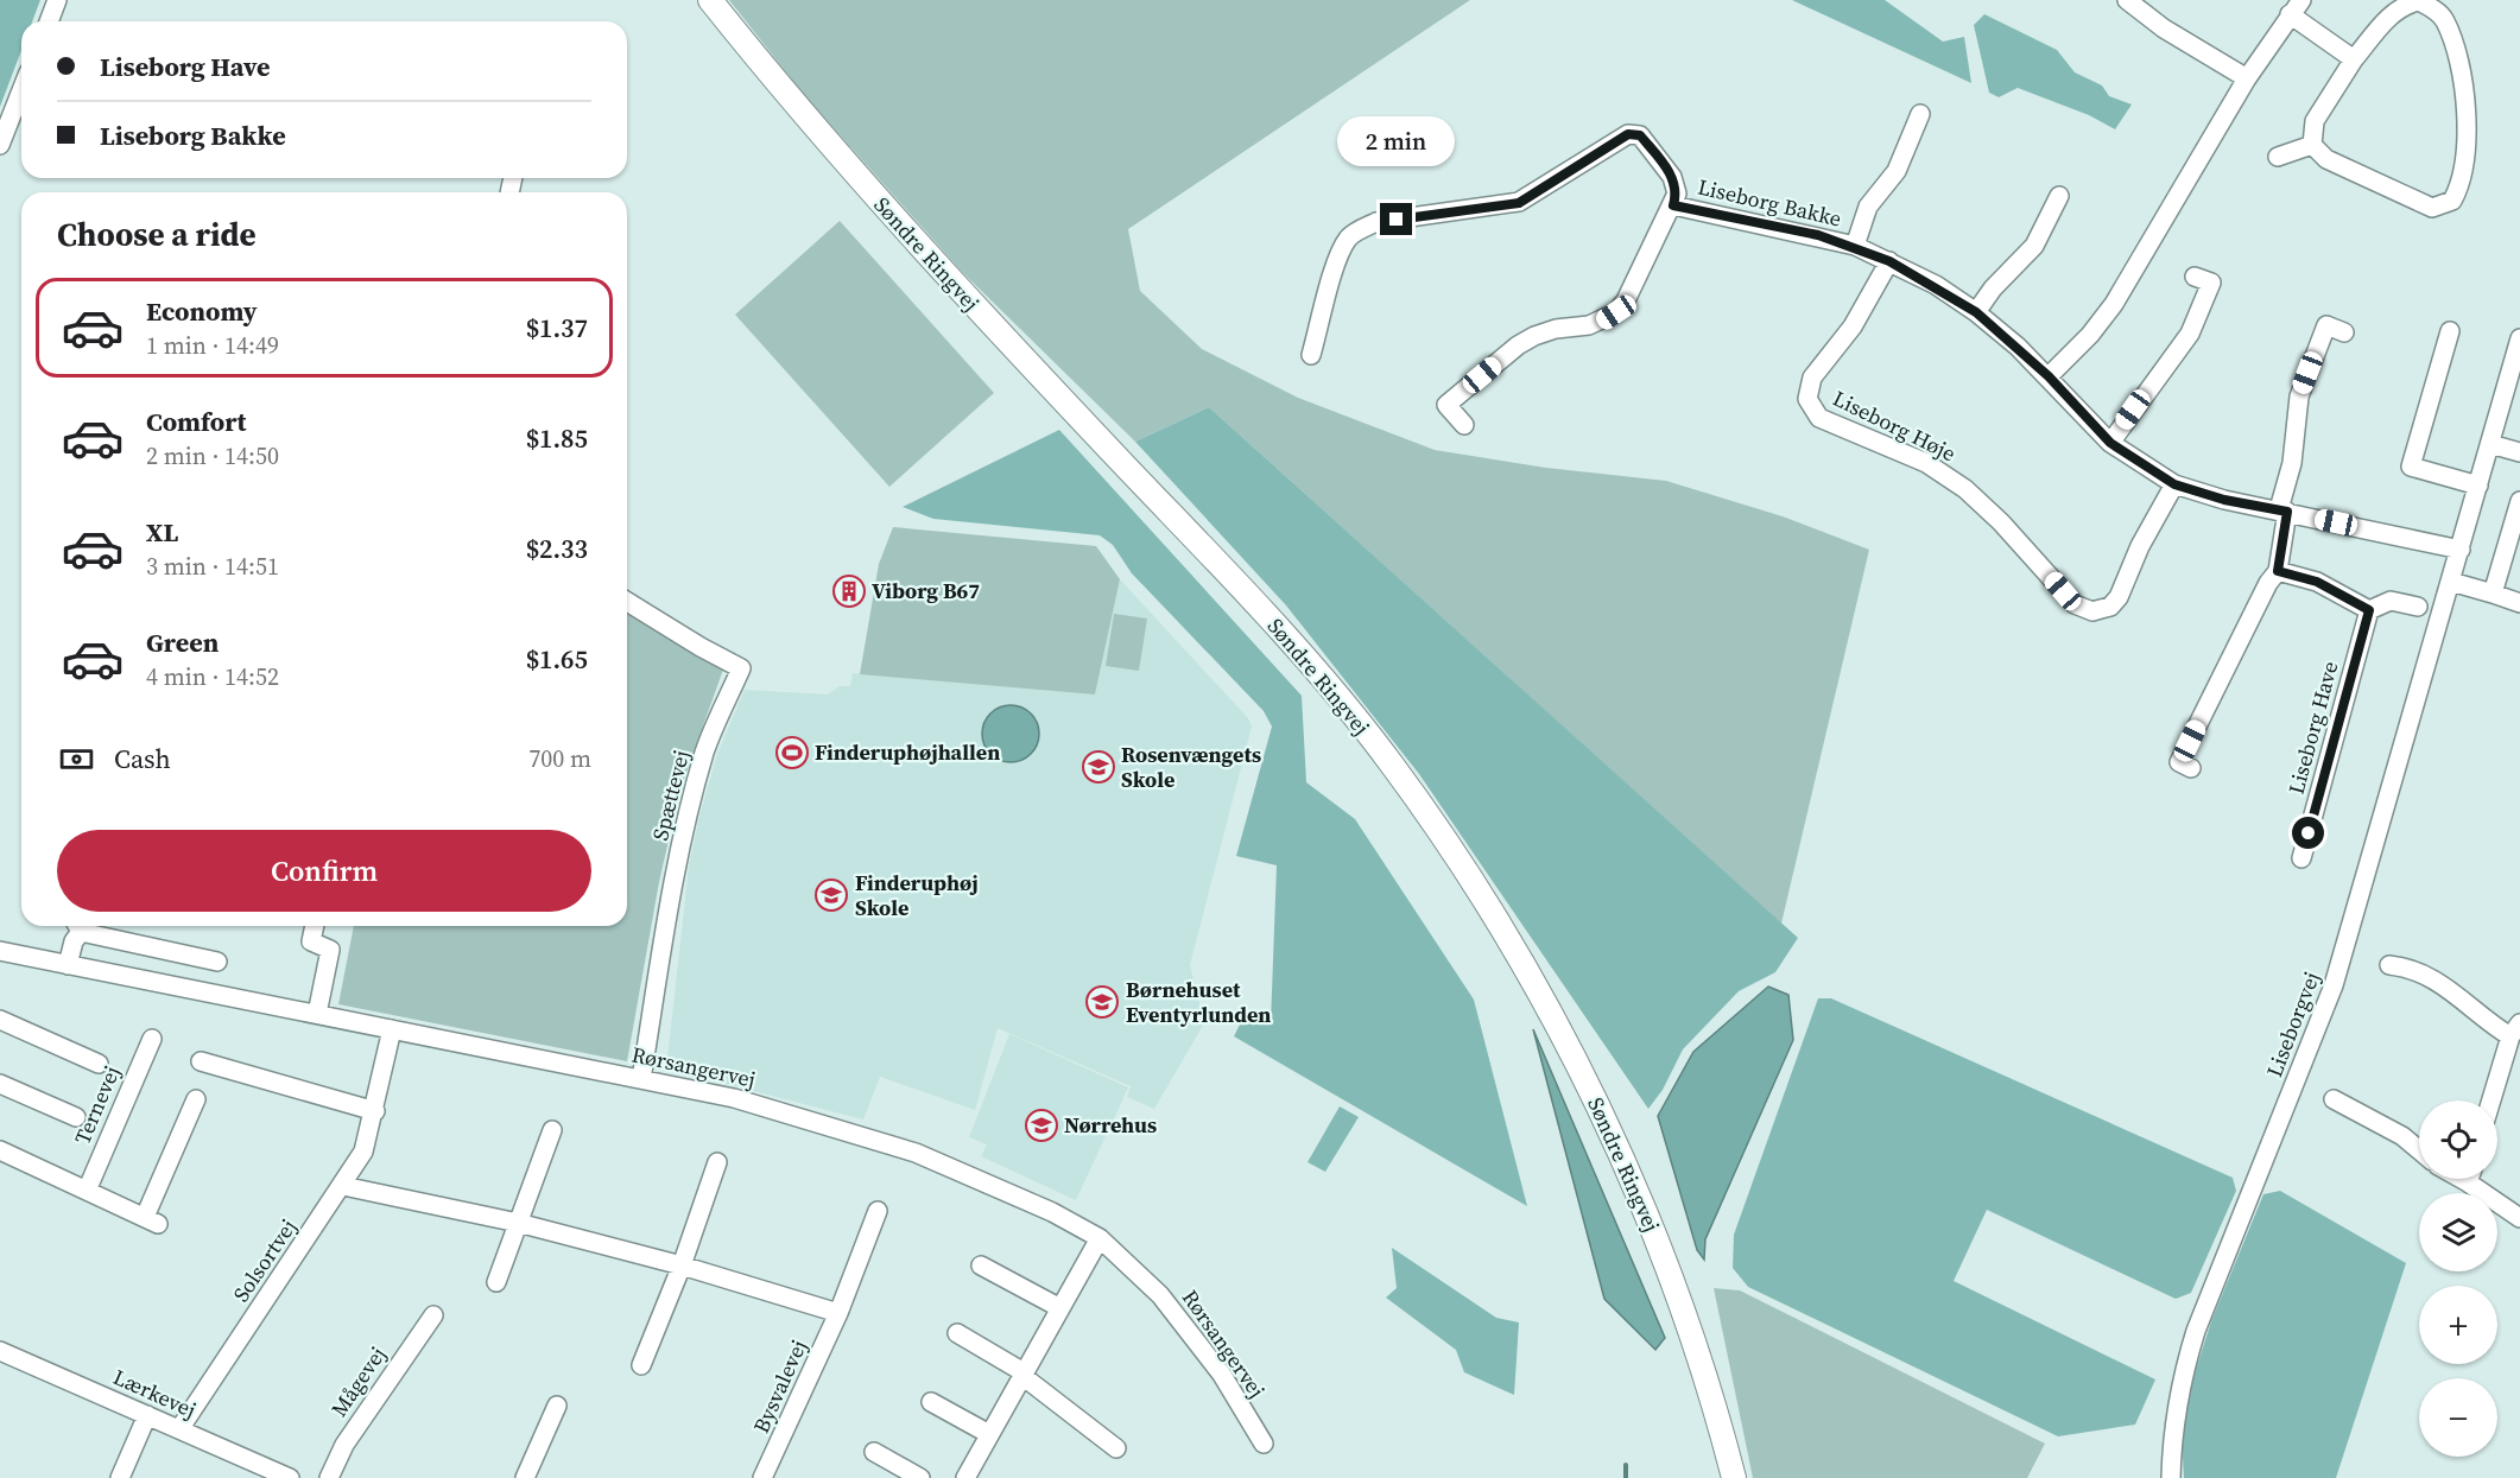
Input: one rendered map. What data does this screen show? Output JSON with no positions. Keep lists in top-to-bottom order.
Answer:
{
  "streets": {
    "main road": ["Søndre Ringvej"],
    "street": [
      "Liseborg Bakke",
      "Liseborg Høje",
      "Liseborg Have",
      "Spættevej",
      "Liseborgvej",
      "Rørsangervej",
      "Ternevej",
      "Solsortvej",
      "Mågevej",
      "Bysvalevej",
      "Lærkevej"
    ]
  },
  "crossings": [
    ["Liseborg Bakke", "Liseborg Høje"],
    ["Liseborg Bakke", "Liseborgvej"],
    ["Spættevej", "Rørsangervej"],
    ["Rørsangervej", "Solsortvej"],
    ["Solsortvej", "Lærkevej"]
  ],
  "places": {
    "building": ["Viborg B67"],
    "sports": ["Finderuphøjhallen"],
    "school or university": [
      "Rosenvængets Skole",
      "Finderuphøj Skole",
      "Børnehuset Eventyrlunden",
      "Nørrehus"
    ]
  },
  "page": {
    "banner": ["Liseborg Have", "Liseborg Bakke"],
    "bubble": "2 min",
    "heading": "Choose a ride",
    "list": [
      {
        "name": "Economy",
        "note": "1 min · 14:49",
        "value": "$1.37"
      },
      {
        "name": "Comfort",
        "note": "2 min · 14:50",
        "value": "$1.85"
      },
      {
        "name": "XL",
        "note": "3 min · 14:51",
        "value": "$2.33"
      },
      {
        "name": "Green",
        "note": "4 min · 14:52",
        "value": "$1.65"
      }
    ],
    "pay": ["Cash", "700 m"],
    "buttons": "Confirm",
    "map_buttons": ["+", "−"]
  }
}
